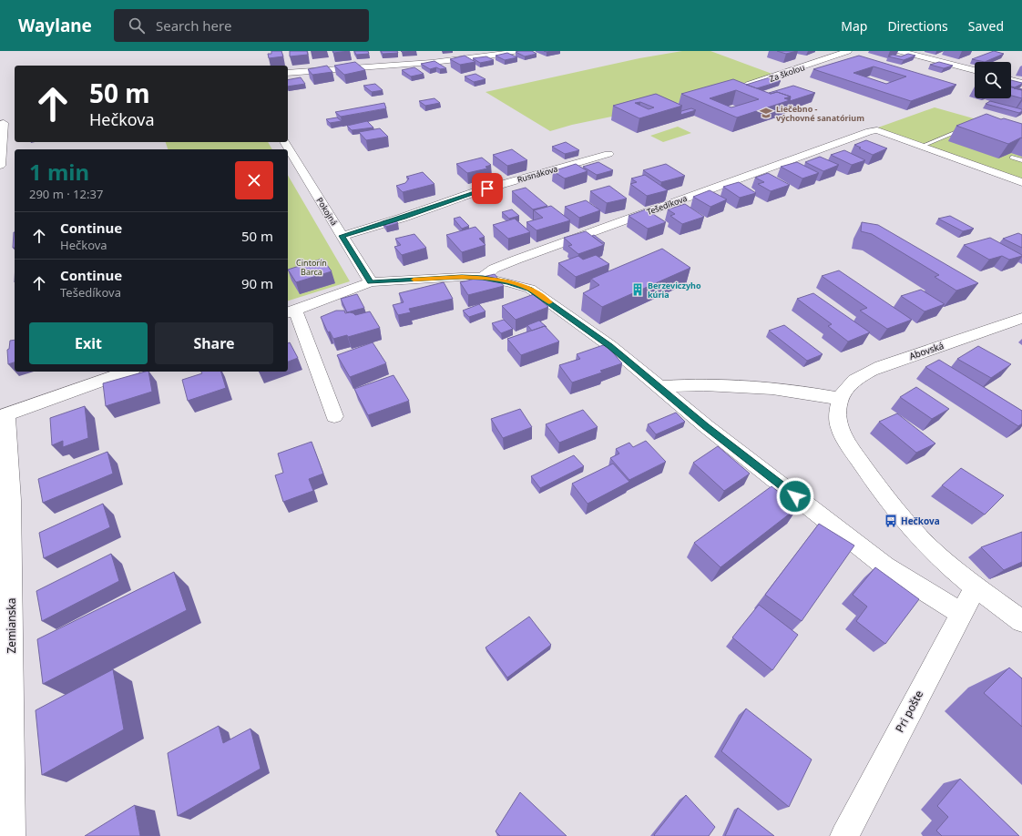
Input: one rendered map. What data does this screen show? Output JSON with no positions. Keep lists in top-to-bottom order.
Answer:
{
  "streets": {
    "street": [
      "Za školou",
      "Rusnákova",
      "Tešedíkova",
      "Pokojná",
      "Abovská",
      "Zemianska",
      "Pri pošte"
    ]
  },
  "crossings": [
    ["Rusnákova", "Pokojná"]
  ],
  "parks": ["Cintorín Barca"],
  "places": {
    "school or university": ["Liečebno - výchovné sanatórium"],
    "building": ["Berzeviczyho kúria"],
    "bus stop": ["Hečkova"]
  },
  "page": {
    "header": "Waylane",
    "search": "Search here",
    "nav": ["Map", "Directions", "Saved"],
    "turn": ["50 m", "Hečkova"],
    "heading": ["1 min", "290 m · 12:37"],
    "list": [
      {
        "name": "Continue",
        "note": "Hečkova",
        "value": "50 m"
      },
      {
        "name": "Continue",
        "note": "Tešedíkova",
        "value": "90 m"
      }
    ],
    "buttons": ["Exit", "Share"]
  }
}
